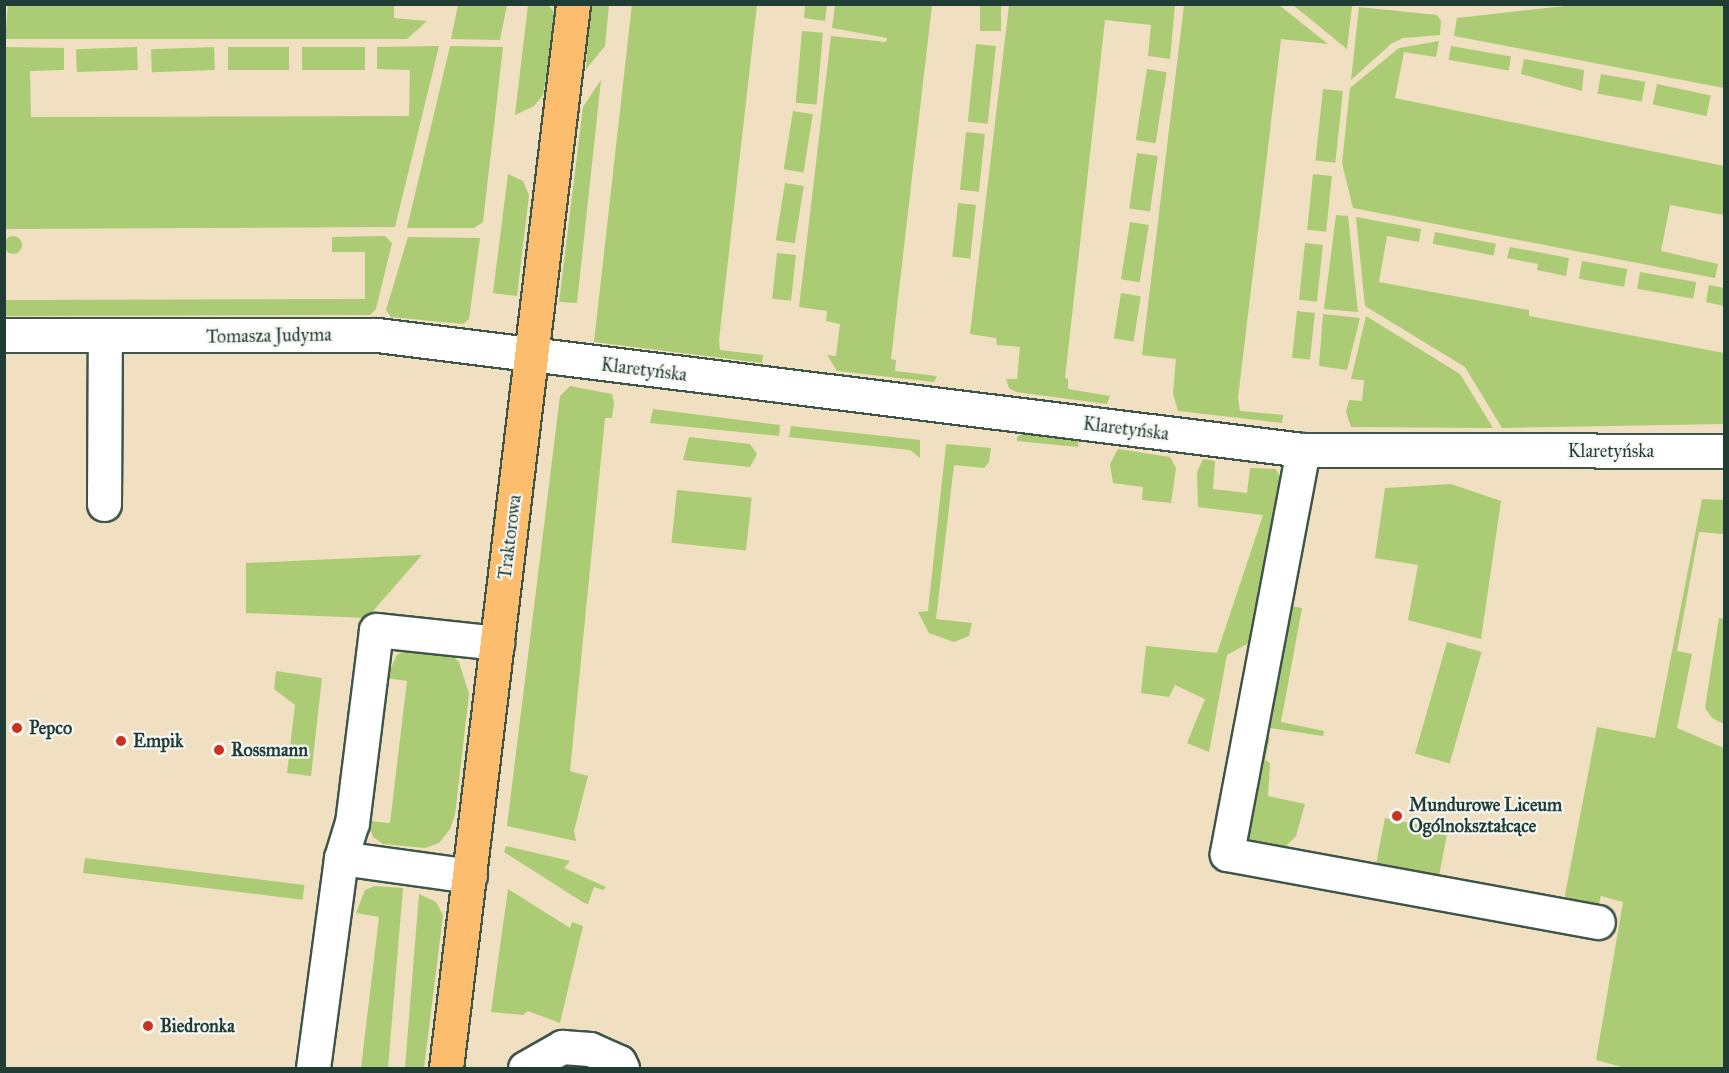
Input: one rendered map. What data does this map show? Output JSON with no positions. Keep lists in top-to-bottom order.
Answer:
{
  "streets": {
    "main road": ["Traktorowa"],
    "street": ["Tomasza Judyma", "Klaretyńska"]
  },
  "crossings": [
    ["Tomasza Judyma", "Klaretyńska"],
    ["Tomasza Judyma", "Traktorowa"],
    ["Klaretyńska", "Traktorowa"]
  ],
  "places": [
    "Pepco",
    "Empik",
    "Rossmann",
    "Mundurowe Liceum Ogólnokształcące",
    "Biedronka"
  ]
}
